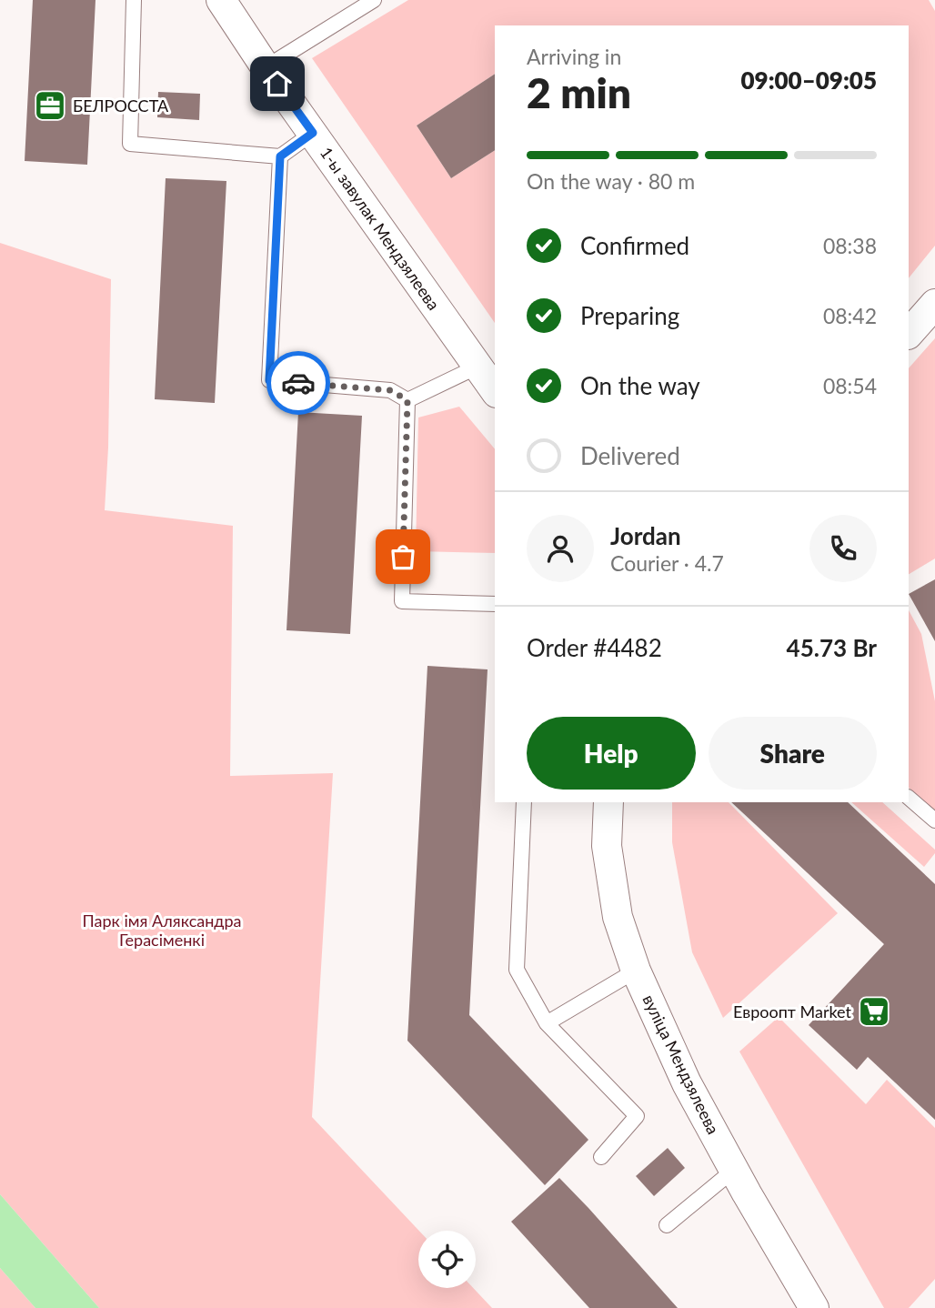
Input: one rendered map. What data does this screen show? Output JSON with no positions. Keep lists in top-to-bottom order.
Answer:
{
  "streets": {
    "street": ["1-ы завулак Мендзялеева", "вуліца Мендзялеева"]
  },
  "parks": ["Парк імя Аляксандра Герасіменкі"],
  "places": {
    "office": ["БЕЛРОССТА"],
    "supermarket": ["Евроопт Market"]
  },
  "page": {
    "heading": ["2 min", "Arriving in", "09:00–09:05"],
    "panel": [
      "Jordan",
      "Courier · 4.7",
      "Order #4482",
      "45.73 Br"
    ],
    "bar": "On the way · 80 m",
    "list": [
      ["Confirmed", "08:38"],
      ["Preparing", "08:42"],
      ["On the way", "08:54"],
      "Delivered"
    ],
    "buttons": ["Help", "Share"]
  }
}
